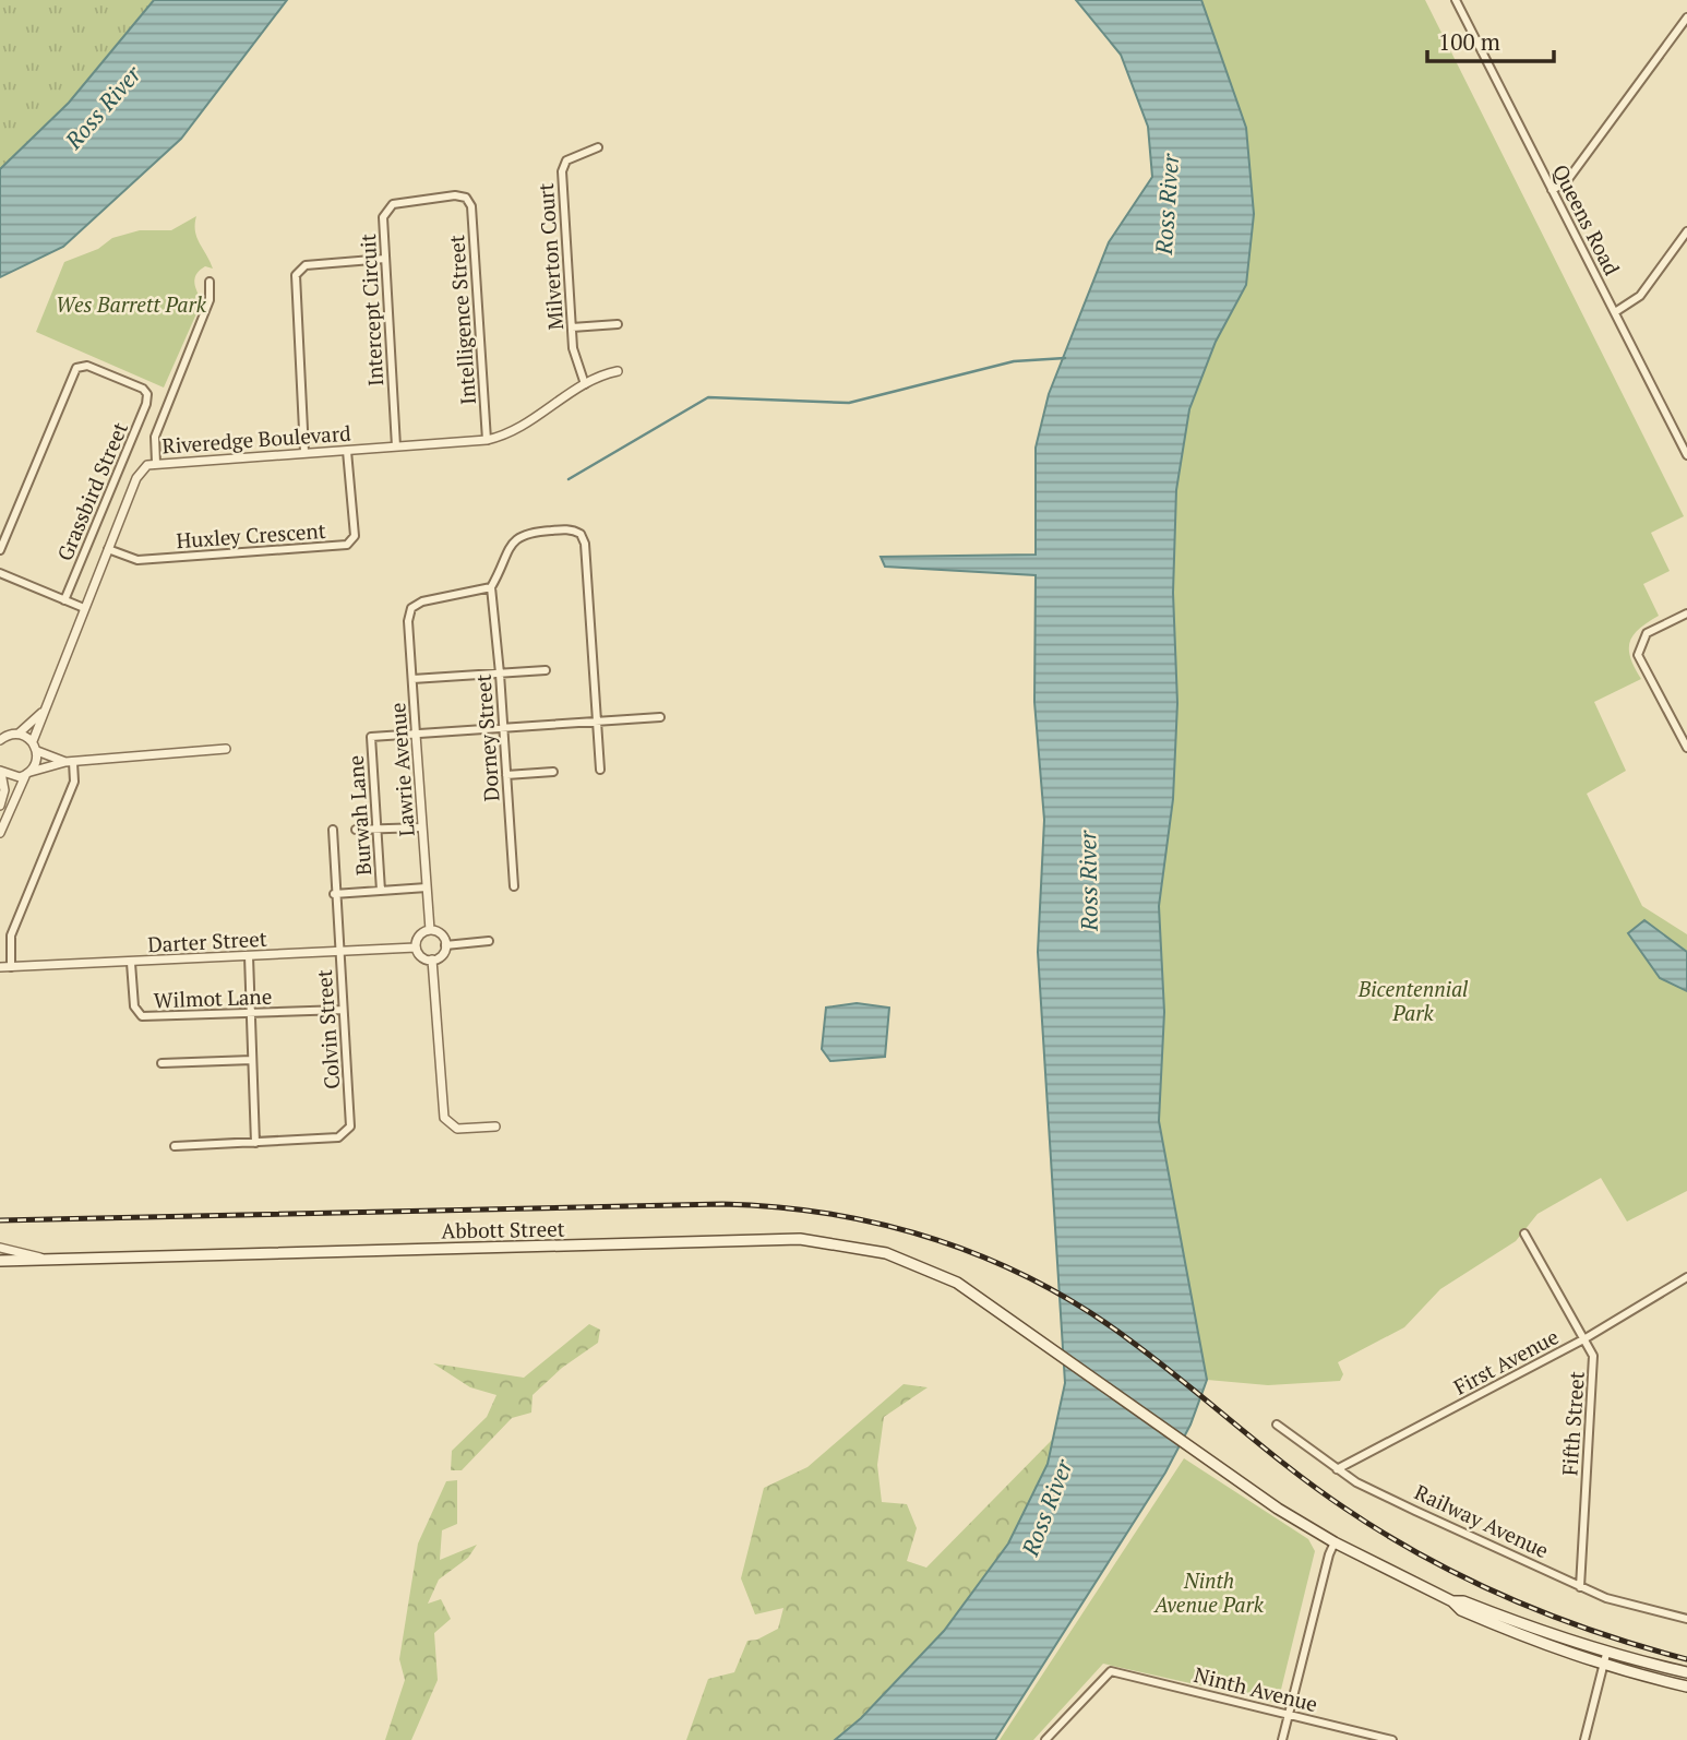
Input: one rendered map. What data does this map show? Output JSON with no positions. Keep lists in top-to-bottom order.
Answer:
{
  "streets": {
    "main road": ["Abbott Street"],
    "street": [
      "Queens Road",
      "Milverton Court",
      "Intercept Circuit",
      "Intelligence Street",
      "Riveredge Boulevard",
      "Grassbird Street",
      "Huxley Crescent",
      "Dorney Street",
      "Lawrie Avenue",
      "Burwah Lane",
      "Darter Street",
      "Wilmot Lane",
      "Colvin Street",
      "First Avenue",
      "Fifth Street",
      "Railway Avenue",
      "Ninth Avenue"
    ]
  },
  "crossings": [
    ["Milverton Court", "Riveredge Boulevard"],
    ["Intercept Circuit", "Intelligence Street"],
    ["Intercept Circuit", "Riveredge Boulevard"],
    ["Intelligence Street", "Riveredge Boulevard"],
    ["Riveredge Boulevard", "Huxley Crescent"],
    ["Dorney Street", "Lawrie Avenue"],
    ["Lawrie Avenue", "Burwah Lane"],
    ["Lawrie Avenue", "Darter Street"],
    ["Darter Street", "Wilmot Lane"],
    ["Darter Street", "Colvin Street"],
    ["Wilmot Lane", "Colvin Street"],
    ["First Avenue", "Fifth Street"],
    ["First Avenue", "Railway Avenue"],
    ["Fifth Street", "Railway Avenue"]
  ],
  "water": ["Ross River"],
  "parks": ["Wes Barrett Park", "Bicentennial Park", "Ninth Avenue Park"],
  "scale_bar": "100 m"
}
